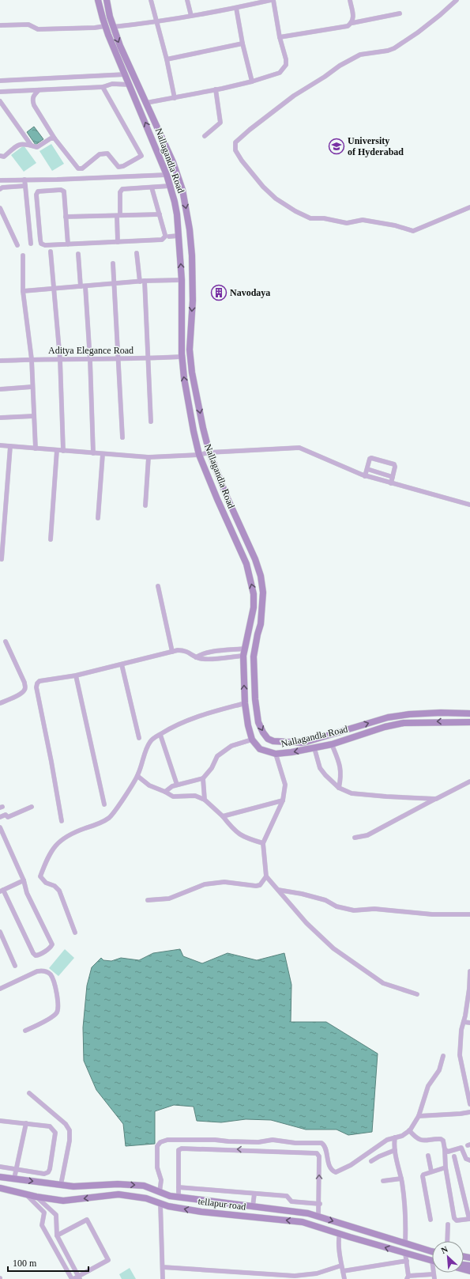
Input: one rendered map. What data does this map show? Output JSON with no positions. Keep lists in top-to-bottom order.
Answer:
{
  "streets": {
    "main road": ["Nallagandla Road", "tellapur road"],
    "street": ["Aditya Elegance Road"]
  },
  "crossings": [
    ["Nallagandla Road", "Aditya Elegance Road"]
  ],
  "places": {
    "school or university": ["University of Hyderabad"],
    "building": ["Navodaya"]
  },
  "scale_bar": "100 m",
  "north": "top left"
}
